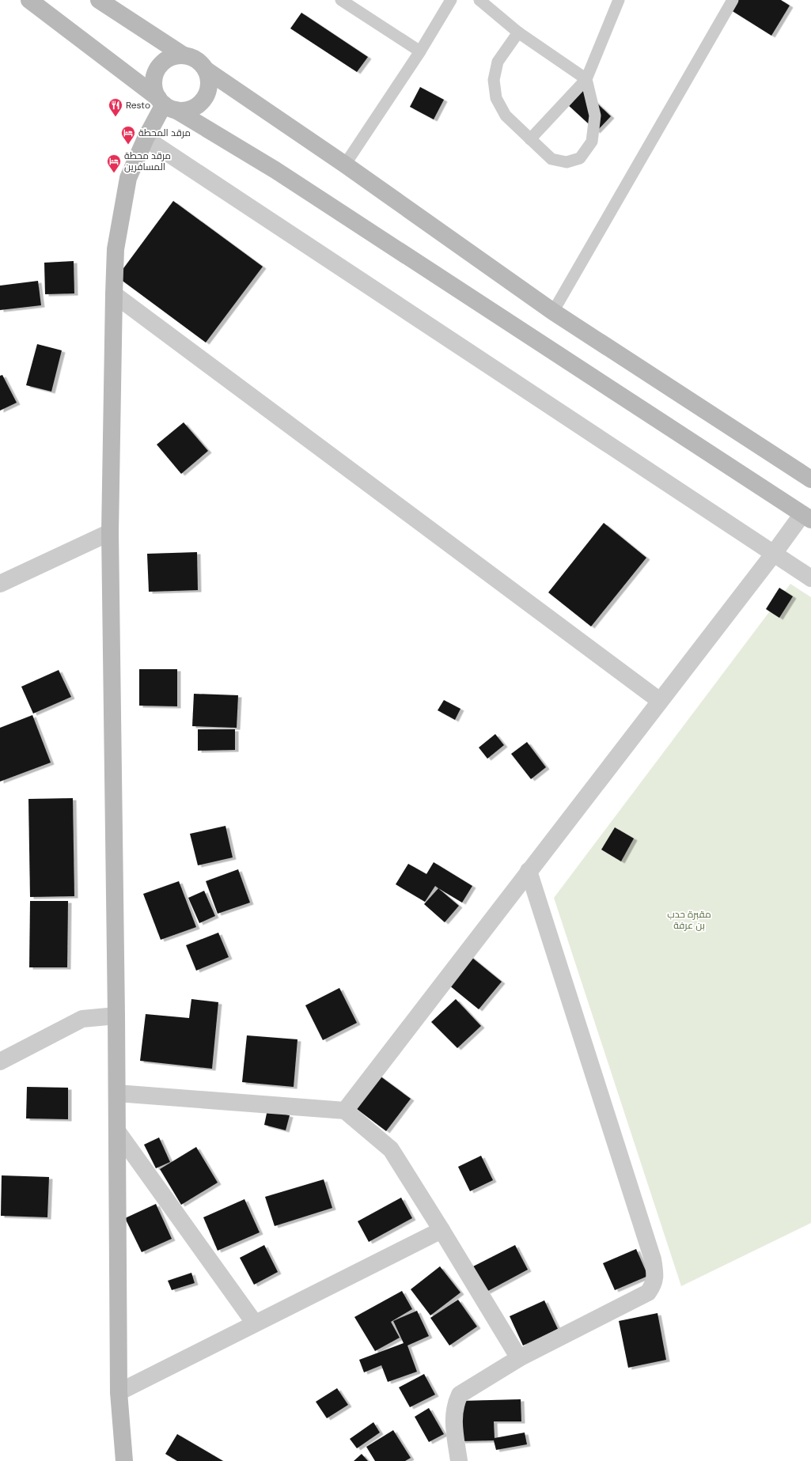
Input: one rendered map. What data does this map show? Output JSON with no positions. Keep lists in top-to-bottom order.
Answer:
{
  "parks": ["مقبرة حدب بن عرفة"],
  "places": {
    "restaurant": ["Resto"],
    "hotel": ["مرقد المحطة", "مرقد محطة المسافرين"]
  }
}
